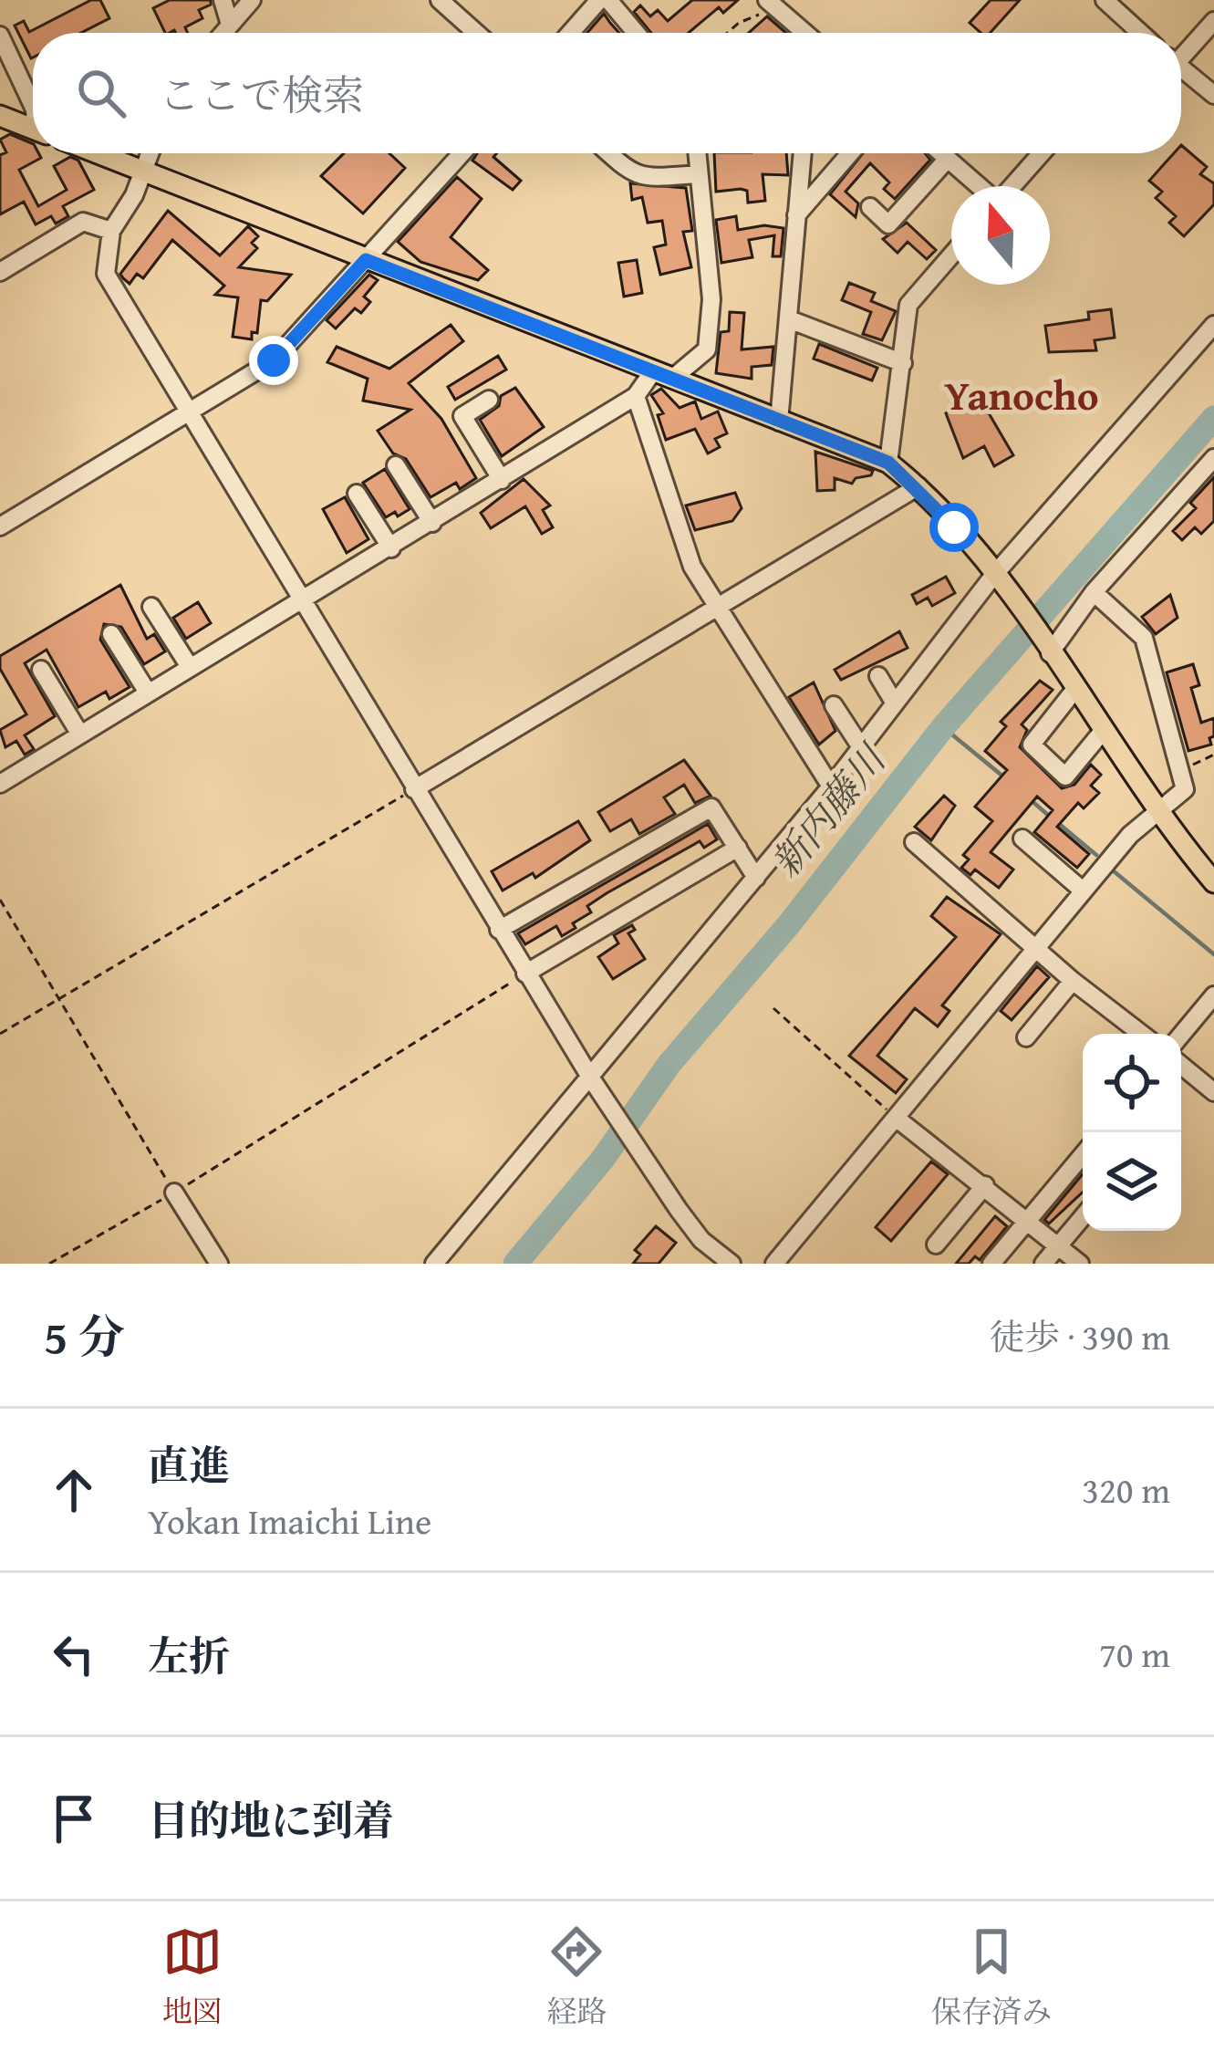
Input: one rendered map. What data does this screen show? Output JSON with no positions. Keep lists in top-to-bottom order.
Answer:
{
  "districts": ["Yanocho"],
  "water": ["新内藤川"],
  "north": "top",
  "page": {
    "search": "ここで検索",
    "heading": ["5 分", "徒歩 · 390 m"],
    "list": [
      ["直進", "Yokan Imaichi Line", "320 m"],
      ["左折", "70 m"],
      "目的地に到着"
    ],
    "nav": ["地図", "経路", "保存済み"]
  }
}
